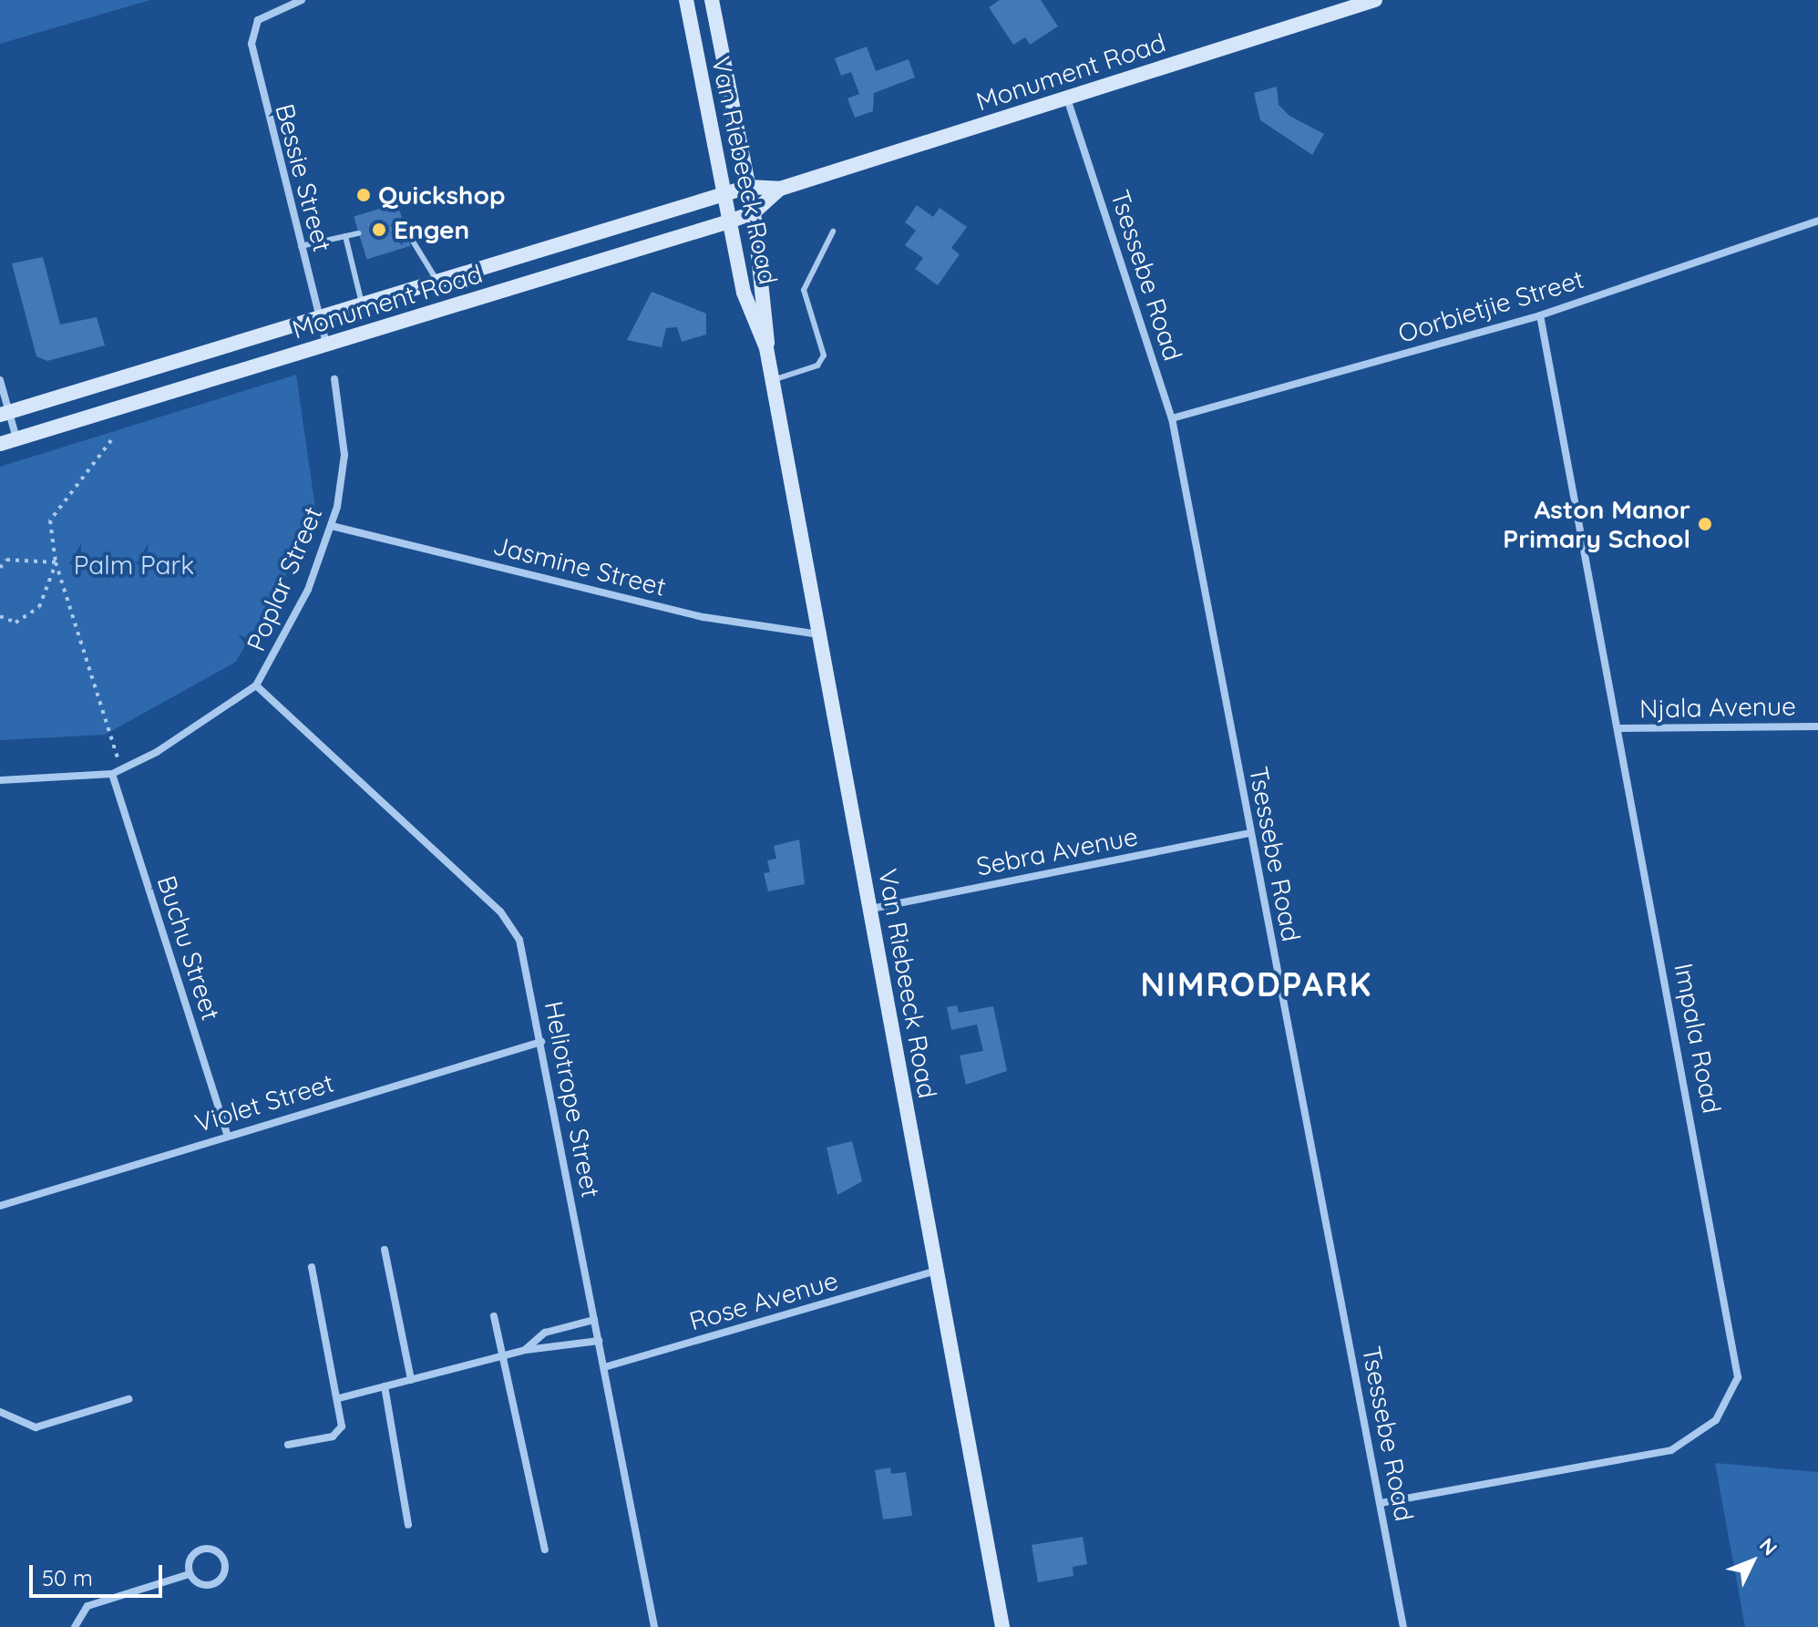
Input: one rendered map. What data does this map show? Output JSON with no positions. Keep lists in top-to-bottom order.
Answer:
{
  "streets": {
    "main road": ["Monument Road", "Van Riebeeck Road"],
    "street": [
      "Bessie Street",
      "Tsessebe Road",
      "Oorbietjie Street",
      "Jasmine Street",
      "Poplar Street",
      "Njala Avenue",
      "Sebra Avenue",
      "Buchu Street",
      "Impala Road",
      "Heliotrope Street",
      "Violet Street",
      "Rose Avenue"
    ]
  },
  "crossings": [
    ["Monument Road", "Van Riebeeck Road"],
    ["Monument Road", "Bessie Street"],
    ["Monument Road", "Tsessebe Road"],
    ["Van Riebeeck Road", "Jasmine Street"],
    ["Van Riebeeck Road", "Sebra Avenue"],
    ["Van Riebeeck Road", "Rose Avenue"],
    ["Tsessebe Road", "Oorbietjie Street"],
    ["Tsessebe Road", "Sebra Avenue"],
    ["Tsessebe Road", "Impala Road"],
    ["Oorbietjie Street", "Impala Road"],
    ["Jasmine Street", "Poplar Street"],
    ["Poplar Street", "Buchu Street"],
    ["Poplar Street", "Heliotrope Street"],
    ["Njala Avenue", "Impala Road"],
    ["Buchu Street", "Violet Street"],
    ["Heliotrope Street", "Violet Street"],
    ["Heliotrope Street", "Rose Avenue"]
  ],
  "districts": ["NIMRODPARK"],
  "parks": ["Palm Park"],
  "places": ["Quickshop", "Engen", "Aston Manor Primary School"],
  "scale_bar": "50 m",
  "north": "top right"
}
